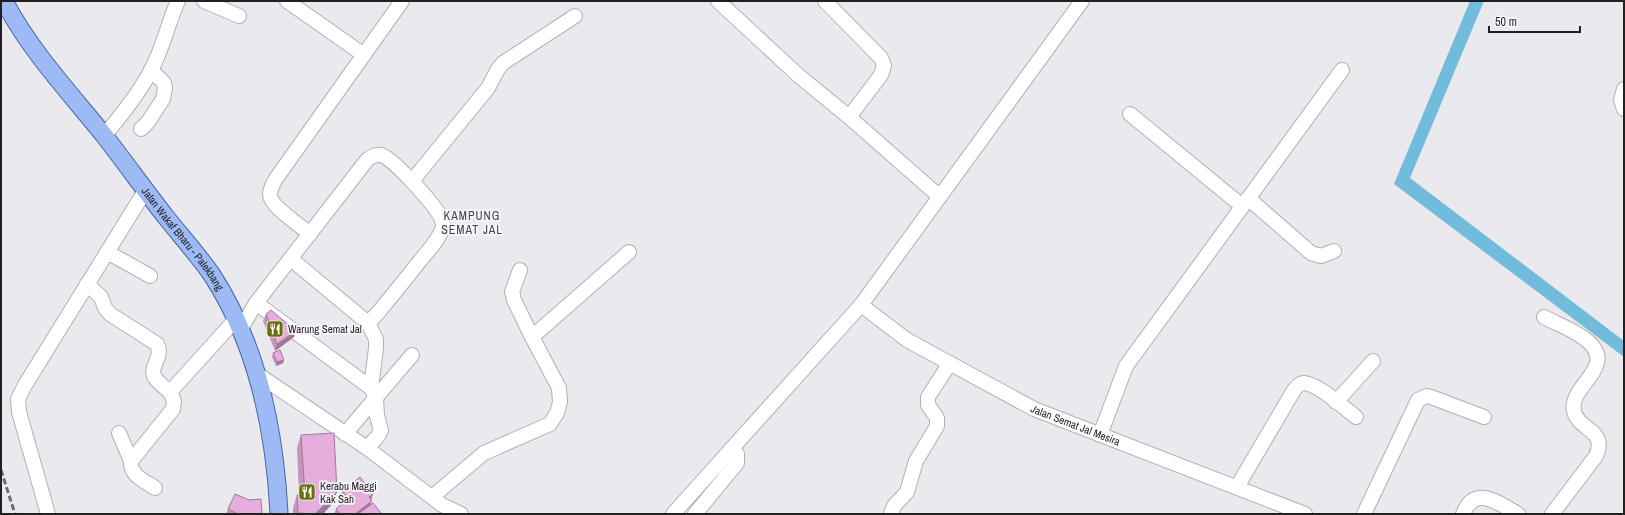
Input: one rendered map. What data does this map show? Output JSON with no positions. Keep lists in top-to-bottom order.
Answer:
{
  "streets": {
    "main road": ["Jalan Wakaf Bharu - Palekbang"],
    "street": ["Jalan Semat Jal Mesira"]
  },
  "districts": ["KAMPUNG SEMAT JAL"],
  "places": {
    "restaurant": ["Warung Semat Jal", "Kerabu Maggi Kak Sah"]
  },
  "scale_bar": "50 m"
}
